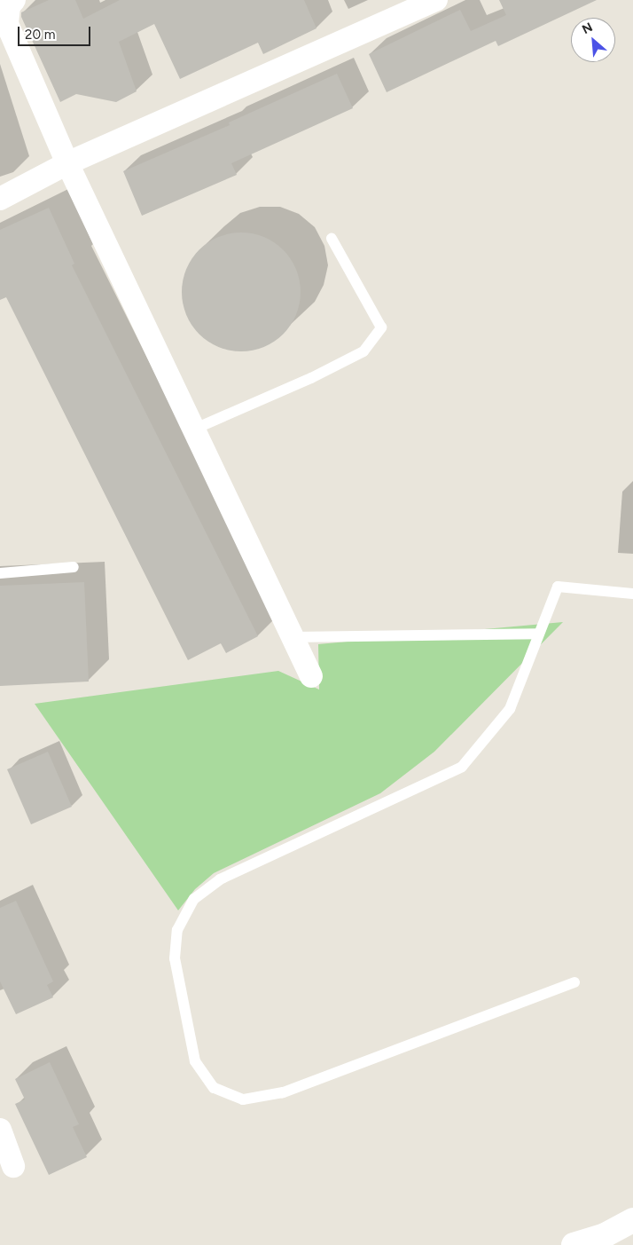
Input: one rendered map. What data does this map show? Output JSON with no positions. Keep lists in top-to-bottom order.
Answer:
{
  "scale_bar": "20 m",
  "north": "top left"
}
